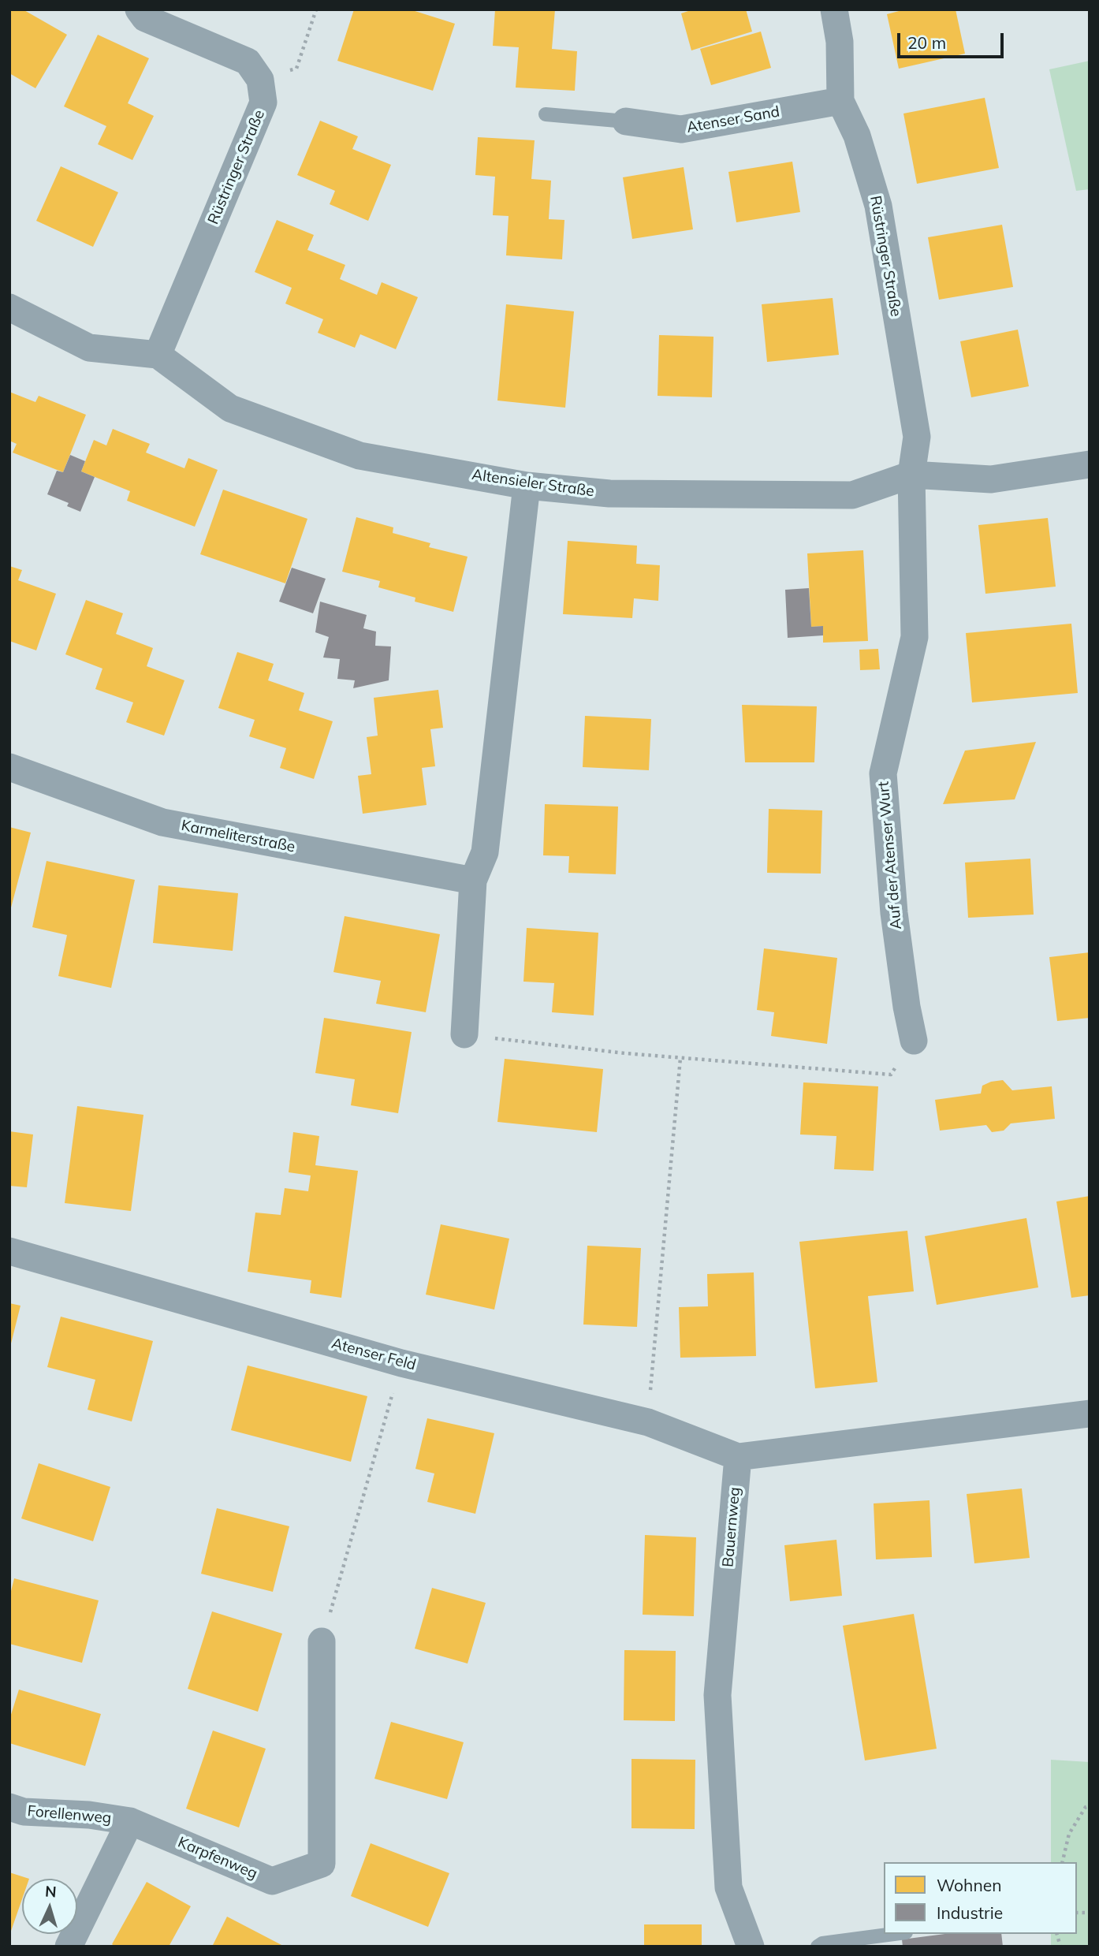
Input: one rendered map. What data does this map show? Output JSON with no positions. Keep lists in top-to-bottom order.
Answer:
{
  "streets": {
    "street": [
      "Atenser Sand",
      "Rüstringer Straße",
      "Altensieler Straße",
      "Karmeliterstraße",
      "Auf der Atenser Wurt",
      "Atenser Feld",
      "Bauernweg",
      "Forellenweg",
      "Karpfenweg"
    ]
  },
  "crossings": [
    ["Atenser Sand", "Rüstringer Straße"],
    ["Rüstringer Straße", "Altensieler Straße"],
    ["Rüstringer Straße", "Auf der Atenser Wurt"],
    ["Altensieler Straße", "Auf der Atenser Wurt"],
    ["Atenser Feld", "Bauernweg"],
    ["Forellenweg", "Karpfenweg"]
  ],
  "legend": ["Wohnen", "Industrie"],
  "scale_bar": "20 m",
  "north": "top"
}
